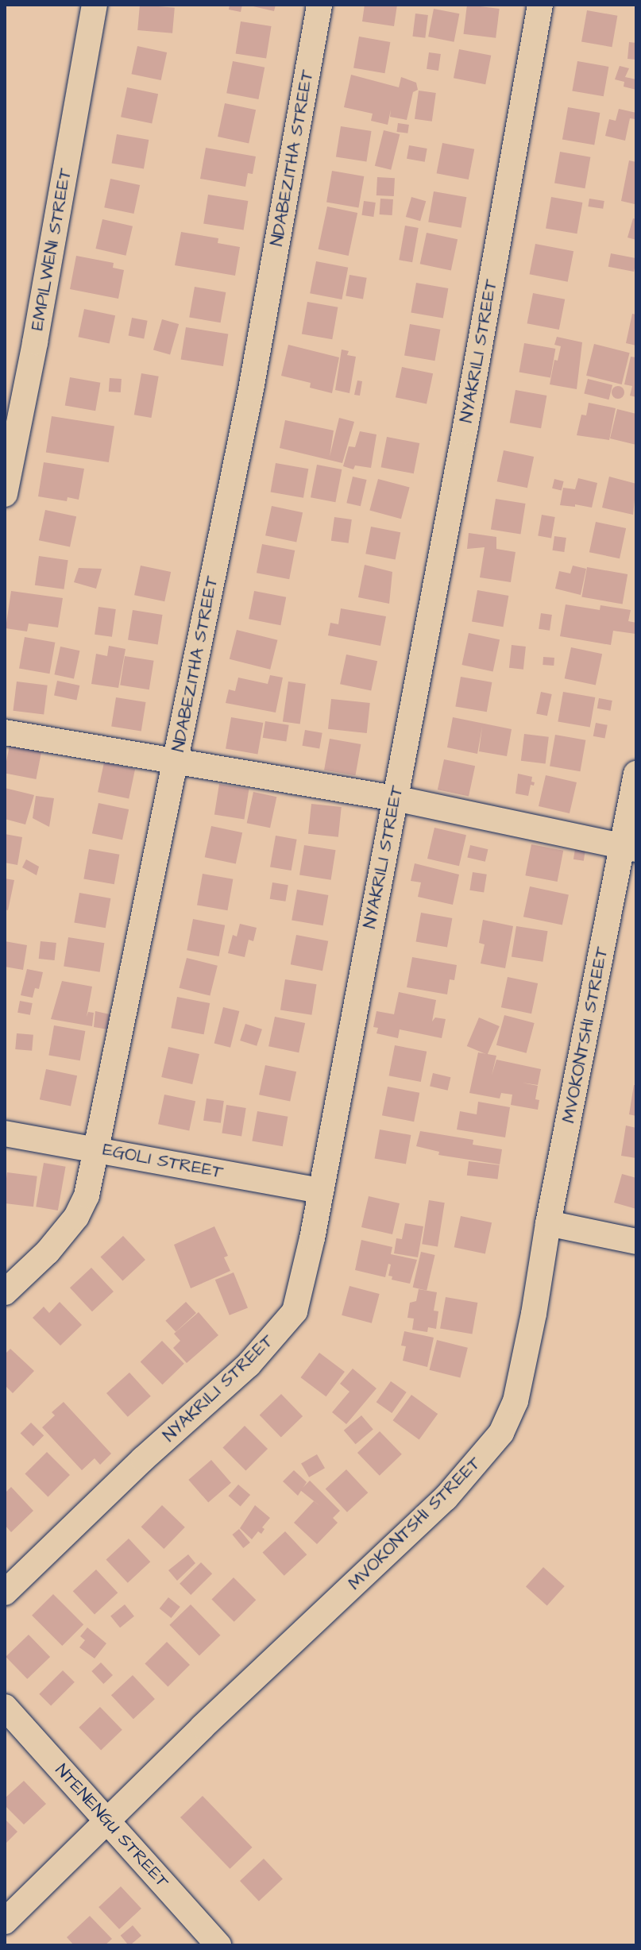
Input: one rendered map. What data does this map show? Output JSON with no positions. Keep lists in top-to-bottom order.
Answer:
{
  "streets": {
    "street": [
      "NDABEZITHA STREET",
      "EMPILWENI STREET",
      "NYAKRILI STREET",
      "MVOKONTSHI STREET",
      "EGOLI STREET",
      "NTENENGU STREET"
    ]
  },
  "crossings": [
    ["NDABEZITHA STREET", "EGOLI STREET"],
    ["NYAKRILI STREET", "EGOLI STREET"],
    ["MVOKONTSHI STREET", "NTENENGU STREET"]
  ]
}
